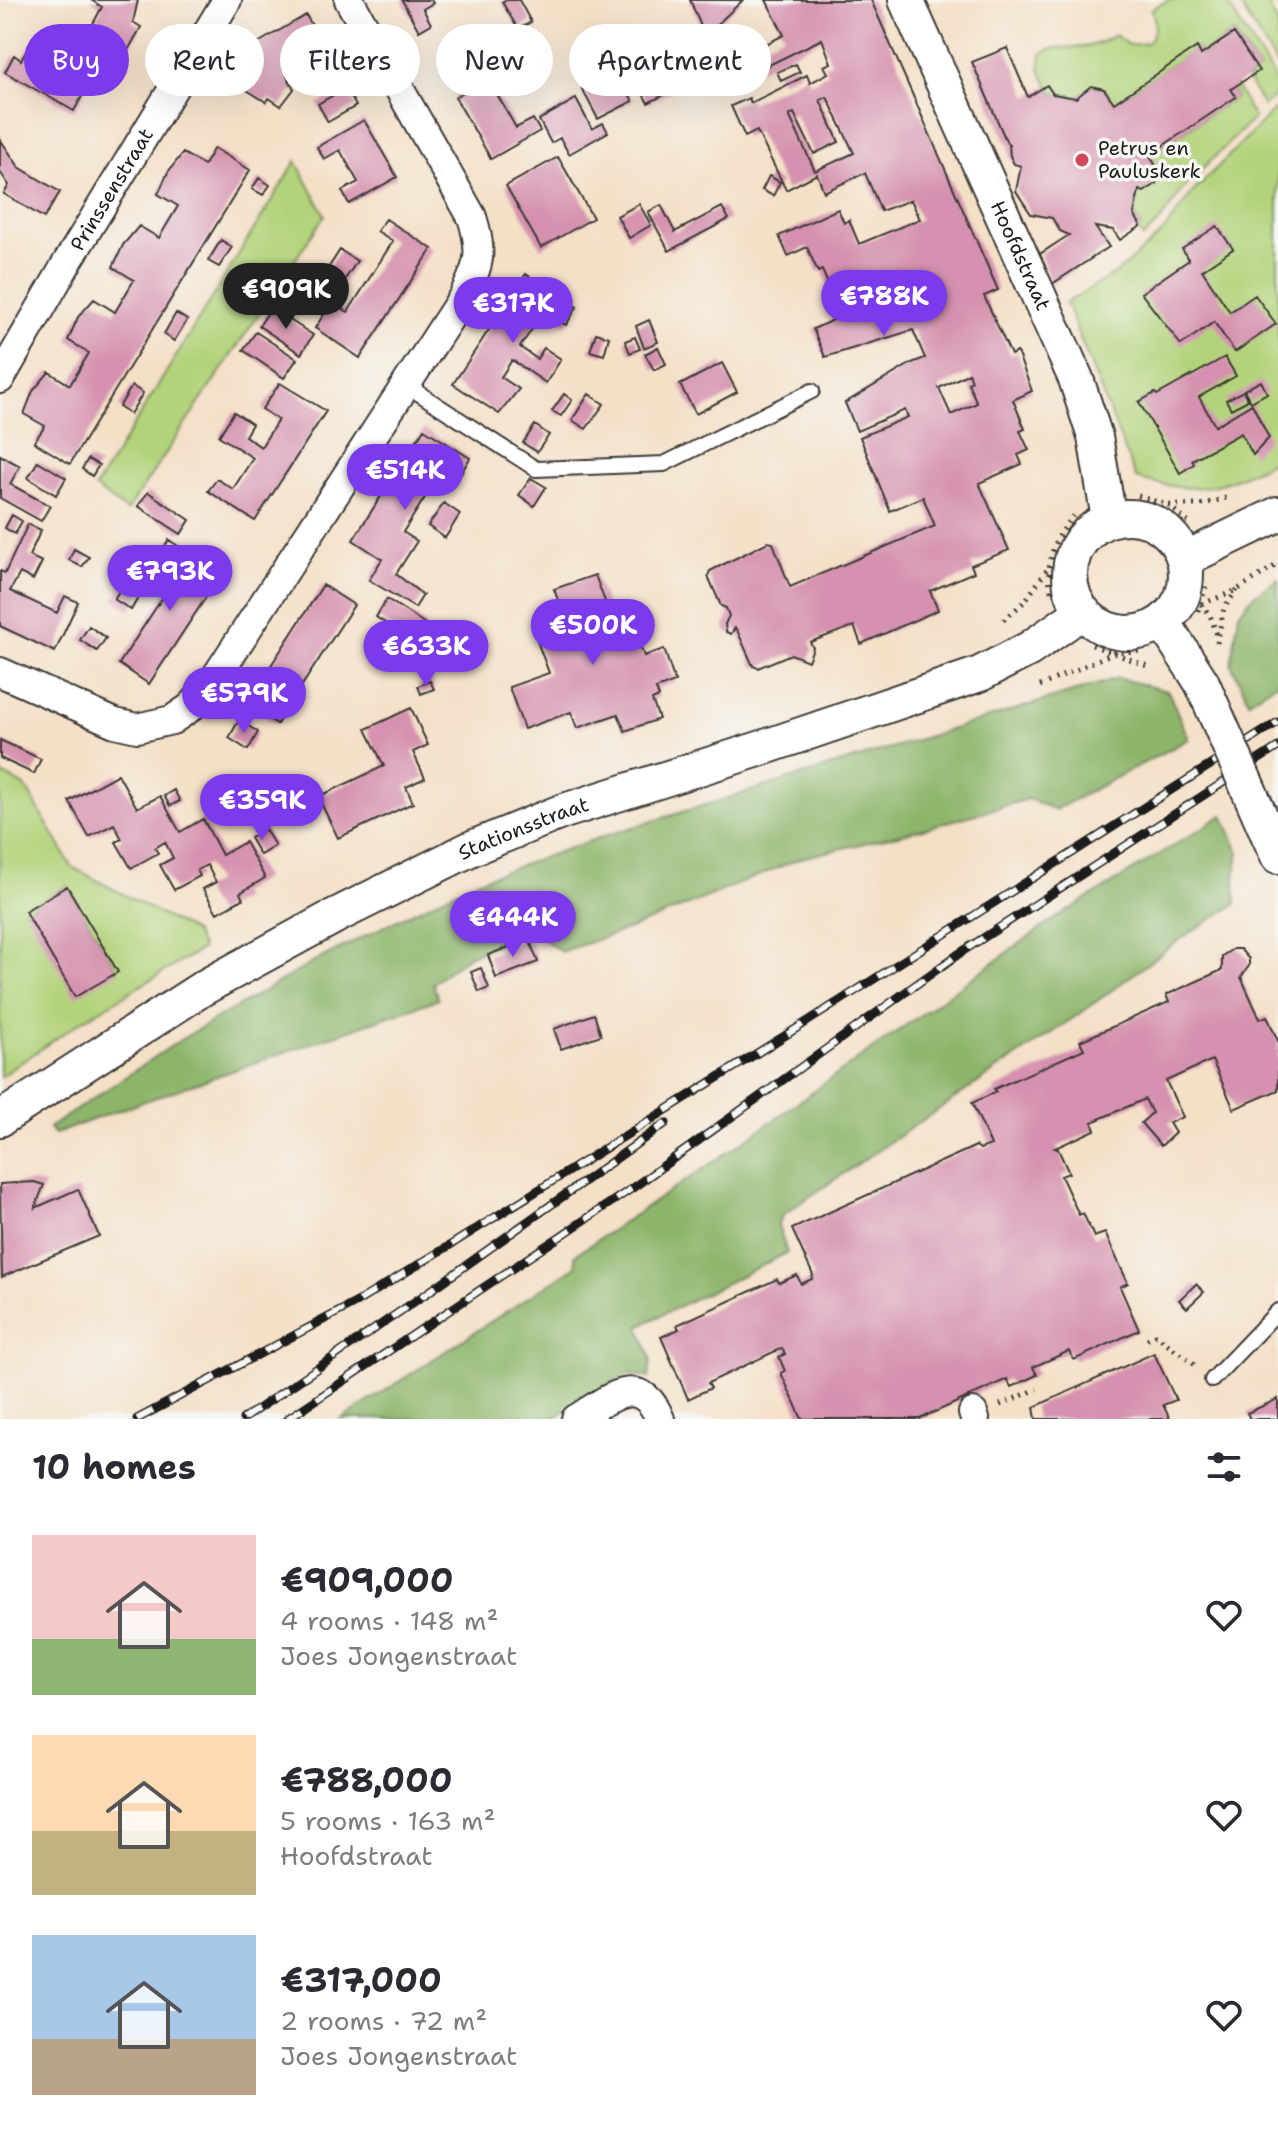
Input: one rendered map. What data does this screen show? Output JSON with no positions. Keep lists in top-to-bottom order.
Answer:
{
  "streets": {
    "street": ["Prinssenstraat", "Hoofdstraat", "Stationsstraat"]
  },
  "crossings": [
    ["Hoofdstraat", "Stationsstraat"]
  ],
  "places": ["Petrus en Pauluskerk"],
  "page": {
    "chip": [
      "Buy",
      "Rent",
      "Filters",
      "New",
      "Apartment"
    ],
    "price": [
      "€909K",
      "€788K",
      "€317K",
      "€514K",
      "€793K",
      "€500K",
      "€633K",
      "€579K",
      "€359K",
      "€444K"
    ],
    "heading": "10 homes",
    "list": [
      {
        "name": "€909,000",
        "note": "4 rooms · 148 m² · Joes Jongenstraat"
      },
      {
        "name": "€788,000",
        "note": "5 rooms · 163 m² · Hoofdstraat"
      },
      {
        "name": "€317,000",
        "note": "2 rooms · 72 m² · Joes Jongenstraat"
      }
    ]
  }
}
